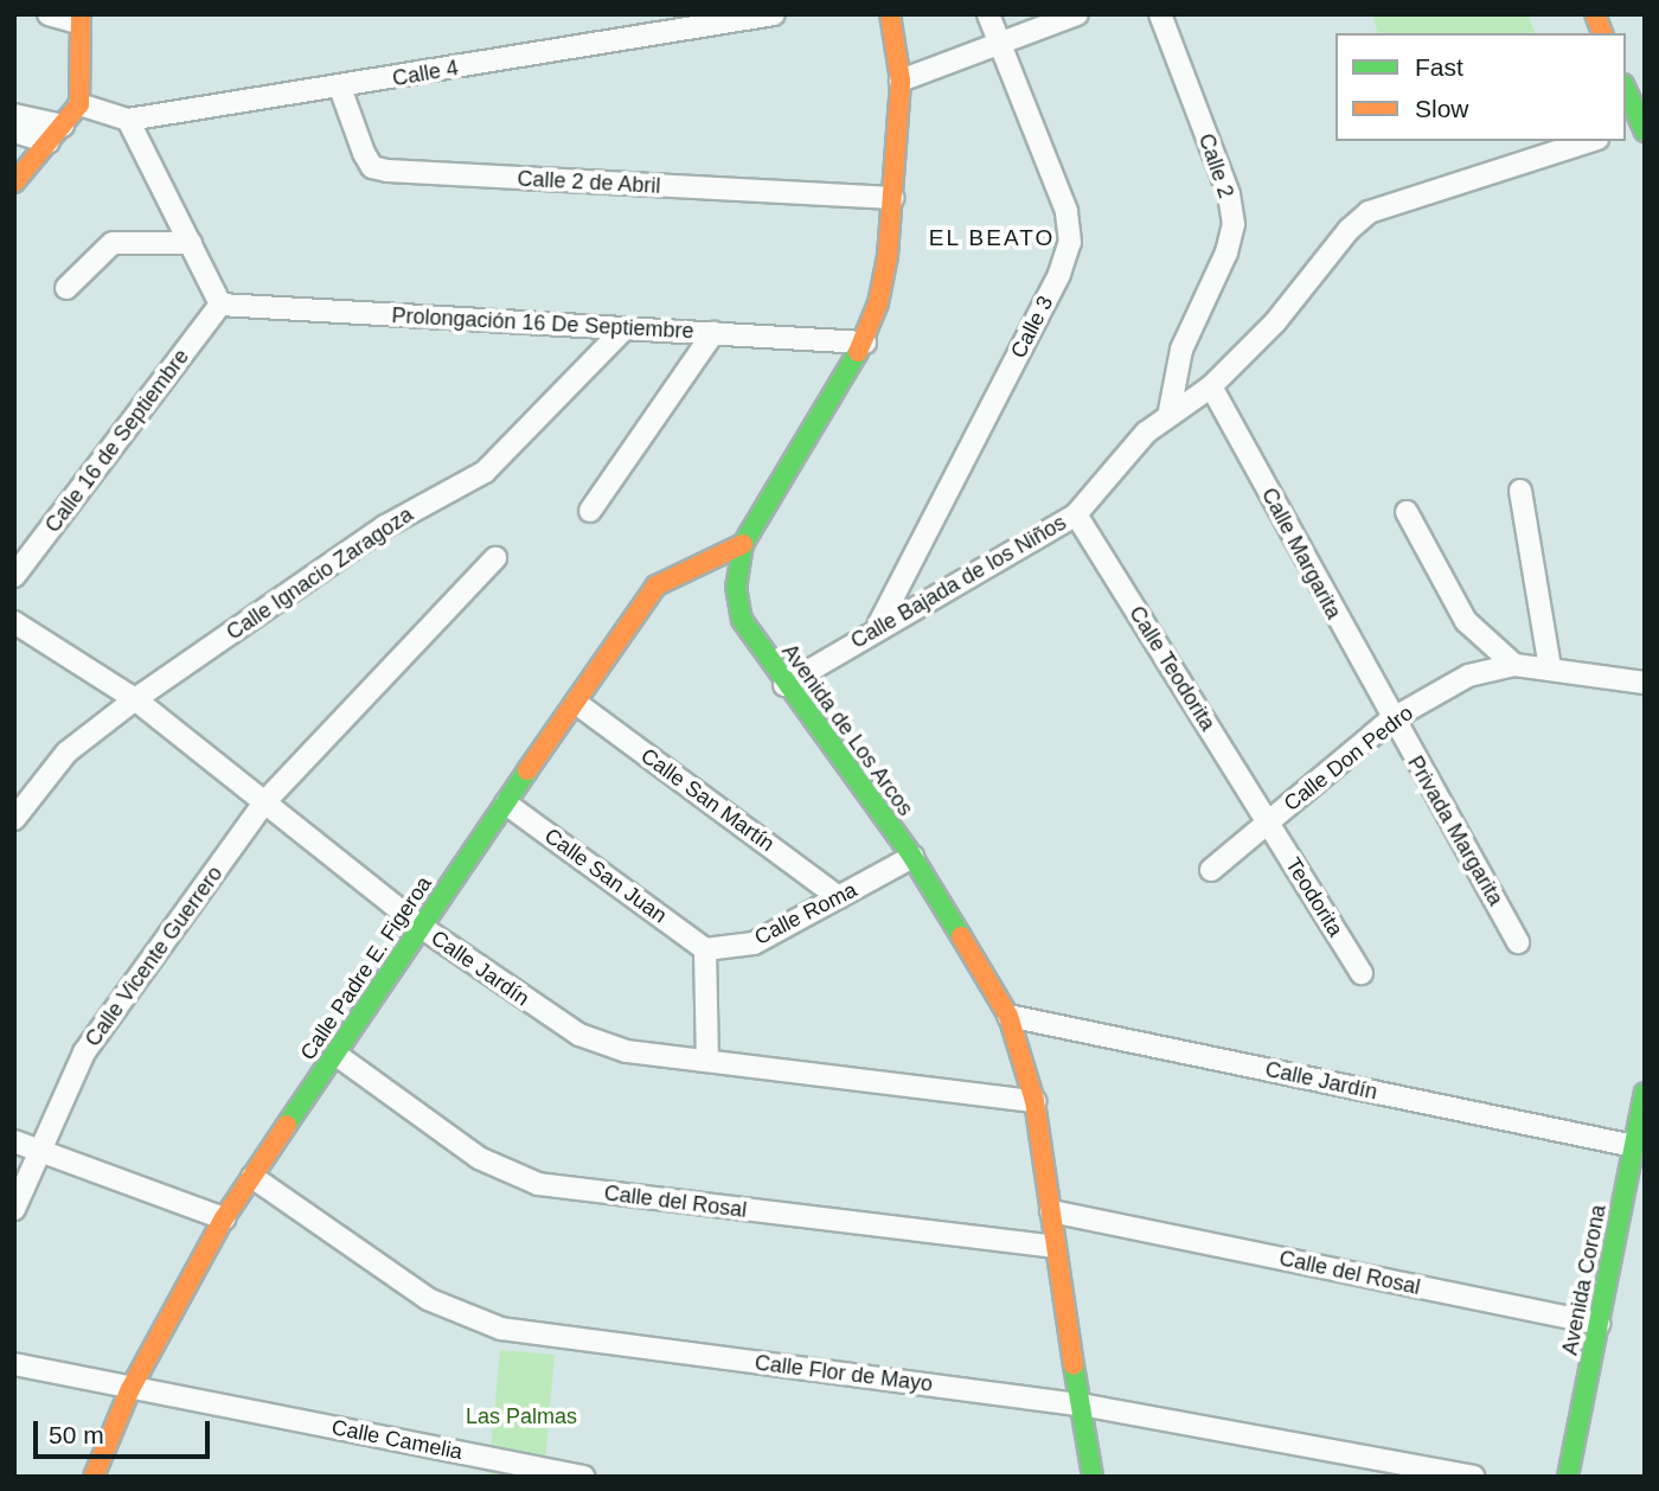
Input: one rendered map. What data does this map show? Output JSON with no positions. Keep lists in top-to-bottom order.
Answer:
{
  "streets": {
    "main road": ["Avenida de Los Arcos", "Calle Padre E. Figeroa", "Avenida Corona"],
    "street": [
      "Calle 4",
      "Calle 2",
      "Calle 2 de Abril",
      "Prolongación 16 De Septiembre",
      "Calle 3",
      "Calle 16 de Septiembre",
      "Calle Margarita",
      "Calle Ignacio Zaragoza",
      "Calle Bajada de los Niños",
      "Calle Teodorita",
      "Calle Don Pedro",
      "Calle San Martín",
      "Privada Margarita",
      "Calle San Juan",
      "Teodorita",
      "Calle Roma",
      "Calle Vicente Guerrero",
      "Calle Jardín",
      "Calle del Rosal",
      "Calle Flor de Mayo",
      "Calle Camelia"
    ]
  },
  "crossings": [
    ["Calle 4", "Calle 2 de Abril"],
    ["Calle 2", "Calle Bajada de los Niños"],
    ["Calle 2 de Abril", "Avenida de Los Arcos"],
    ["Prolongación 16 De Septiembre", "Calle 16 de Septiembre"],
    ["Prolongación 16 De Septiembre", "Calle Ignacio Zaragoza"],
    ["Prolongación 16 De Septiembre", "Avenida de Los Arcos"],
    ["Calle 3", "Calle Bajada de los Niños"],
    ["Calle Margarita", "Calle Bajada de los Niños"],
    ["Calle Margarita", "Calle Don Pedro"],
    ["Calle Margarita", "Privada Margarita"],
    ["Calle Ignacio Zaragoza", "Calle Jardín"],
    ["Calle Bajada de los Niños", "Calle Teodorita"],
    ["Calle Bajada de los Niños", "Avenida de Los Arcos"],
    ["Calle Teodorita", "Calle Don Pedro"],
    ["Calle Teodorita", "Teodorita"],
    ["Avenida de Los Arcos", "Calle Roma"],
    ["Avenida de Los Arcos", "Calle Padre E. Figeroa"],
    ["Avenida de Los Arcos", "Calle Jardín"],
    ["Avenida de Los Arcos", "Calle del Rosal"],
    ["Avenida de Los Arcos", "Calle Flor de Mayo"],
    ["Calle Don Pedro", "Privada Margarita"],
    ["Calle Don Pedro", "Teodorita"],
    ["Calle San Martín", "Calle Roma"],
    ["Calle San Martín", "Calle Padre E. Figeroa"],
    ["Calle San Juan", "Calle Roma"],
    ["Calle San Juan", "Calle Padre E. Figeroa"],
    ["Calle Vicente Guerrero", "Calle Jardín"],
    ["Calle Padre E. Figeroa", "Calle Jardín"],
    ["Calle Padre E. Figeroa", "Calle del Rosal"],
    ["Calle Padre E. Figeroa", "Calle Flor de Mayo"],
    ["Calle Padre E. Figeroa", "Calle Camelia"],
    ["Calle Jardín", "Avenida Corona"],
    ["Calle del Rosal", "Avenida Corona"]
  ],
  "districts": ["EL BEATO"],
  "parks": ["Las Palmas"],
  "legend": ["Fast", "Slow"],
  "scale_bar": "50 m"
}
